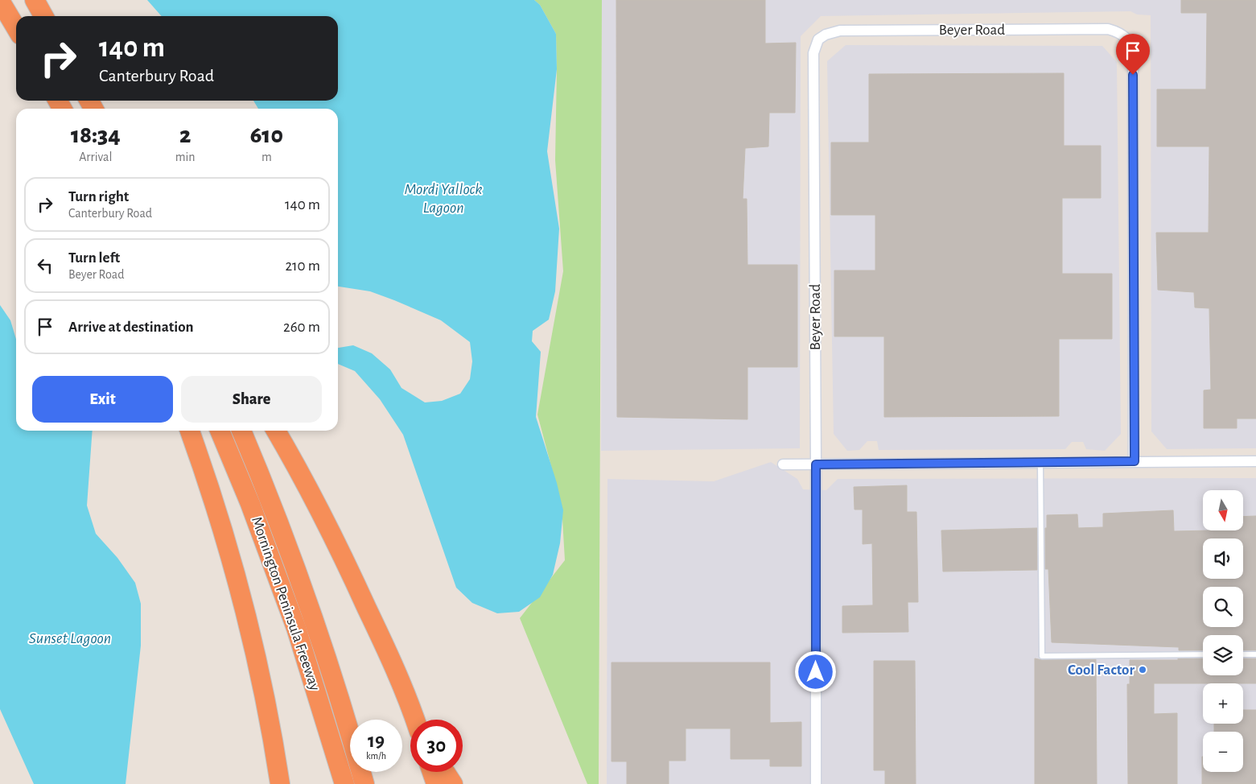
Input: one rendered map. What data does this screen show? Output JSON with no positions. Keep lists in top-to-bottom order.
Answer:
{
  "streets": {
    "highway": ["Mornington Peninsula Freeway"],
    "street": ["Beyer Road"]
  },
  "water": ["Mordi Yallock Lagoon", "Sunset Lagoon"],
  "places": ["Cool Factor"],
  "north": "bottom",
  "page": {
    "turn": ["140 m", "Canterbury Road"],
    "eta": [
      "18:34",
      "Arrival",
      "2",
      "min",
      "610",
      "m"
    ],
    "list": [
      {
        "name": "Turn right",
        "note": "Canterbury Road",
        "value": "140 m"
      },
      {
        "name": "Turn left",
        "note": "Beyer Road",
        "value": "210 m"
      },
      {
        "name": "Arrive at destination",
        "value": "260 m"
      }
    ],
    "buttons": ["Exit", "Share"],
    "map_buttons": ["+", "−"],
    "speed": "19 km/h",
    "limit": "30"
  }
}
